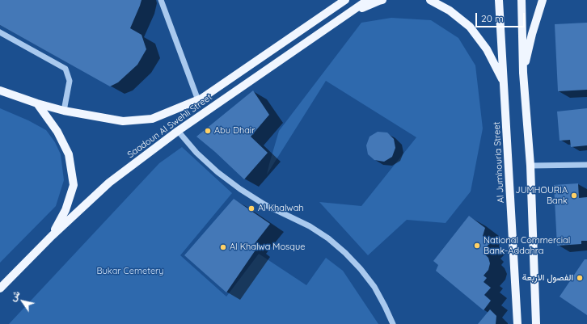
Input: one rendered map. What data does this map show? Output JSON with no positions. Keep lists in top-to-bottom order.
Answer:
{
  "streets": {
    "main road": ["Saadoun Al Swehli Street", "Al Jumhouria Street"]
  },
  "parks": ["Bukar Cemetery"],
  "places": [
    "Abu Dhair",
    "JUMHOURIA Bank",
    "Al Khalwah",
    "National Commercial Bank-Addahra",
    "Al Khalwa Mosque",
    "الفصول الاربعة"
  ],
  "scale_bar": "20 m",
  "north": "top left"
}
